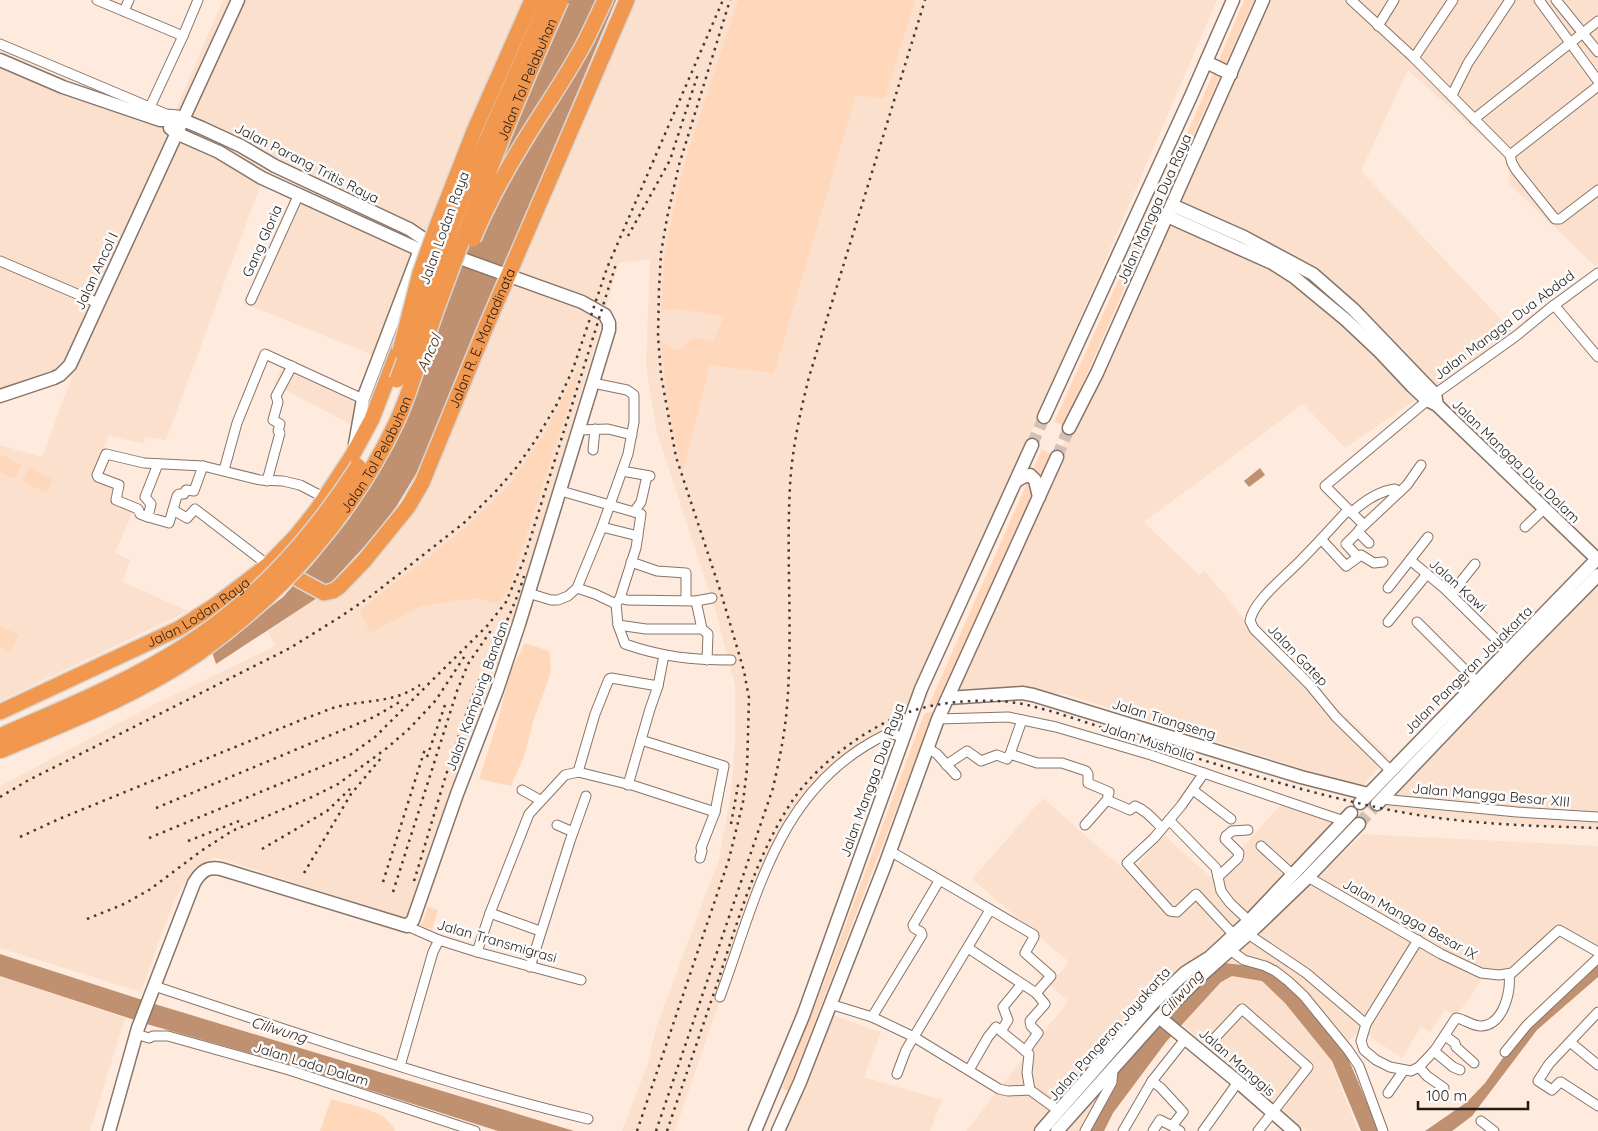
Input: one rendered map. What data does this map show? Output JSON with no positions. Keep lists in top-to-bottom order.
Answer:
{
  "streets": {
    "highway": ["Jalan Tol Pelabuhan", "Jalan Lodan Raya", "Jalan R. E. Martadinata"],
    "main road": [
      "Jalan Parang Tritis Raya",
      "Jalan Mangga Dua Raya",
      "Jalan Ancol I",
      "Jalan Mangga Dua Dalam",
      "Jalan Pangeran Jayakarta",
      "Jalan Kampung Bandan",
      "Jalan Tiangseng",
      "Jalan Manggis"
    ],
    "street": [
      "Gang Gloria",
      "Jalan Mangga Dua Abdad",
      "Jalan Kawi",
      "Jalan Gatep",
      "Jalan Musholla",
      "Jalan Mangga Besar XIII",
      "Jalan Mangga Besar IX",
      "Jalan Transmigrasi",
      "Jalan Lada Dalam"
    ]
  },
  "crossings": [
    ["Jalan Parang Tritis Raya", "Jalan Lodan Raya"],
    ["Jalan Parang Tritis Raya", "Gang Gloria"],
    ["Jalan Parang Tritis Raya", "Jalan Ancol I"],
    ["Jalan Parang Tritis Raya", "Jalan Kampung Bandan"],
    ["Jalan Mangga Dua Raya", "Jalan Mangga Dua Dalam"],
    ["Jalan Lodan Raya", "Jalan R. E. Martadinata"],
    ["Jalan Lodan Raya", "Jalan Kampung Bandan"],
    ["Jalan Mangga Dua Abdad", "Jalan Mangga Dua Dalam"],
    ["Jalan Mangga Dua Abdad", "Jalan Gatep"],
    ["Jalan R. E. Martadinata", "Jalan Kampung Bandan"],
    ["Jalan Mangga Dua Dalam", "Jalan Pangeran Jayakarta"],
    ["Jalan Kawi", "Jalan Pangeran Jayakarta"],
    ["Jalan Gatep", "Jalan Pangeran Jayakarta"],
    ["Jalan Pangeran Jayakarta", "Jalan Tiangseng"],
    ["Jalan Pangeran Jayakarta", "Jalan Musholla"],
    ["Jalan Pangeran Jayakarta", "Jalan Mangga Besar XIII"],
    ["Jalan Pangeran Jayakarta", "Jalan Mangga Besar IX"],
    ["Jalan Pangeran Jayakarta", "Jalan Manggis"],
    ["Jalan Kampung Bandan", "Jalan Transmigrasi"]
  ],
  "water": ["Ancol", "Ciliwung"],
  "scale_bar": "100 m"
}
